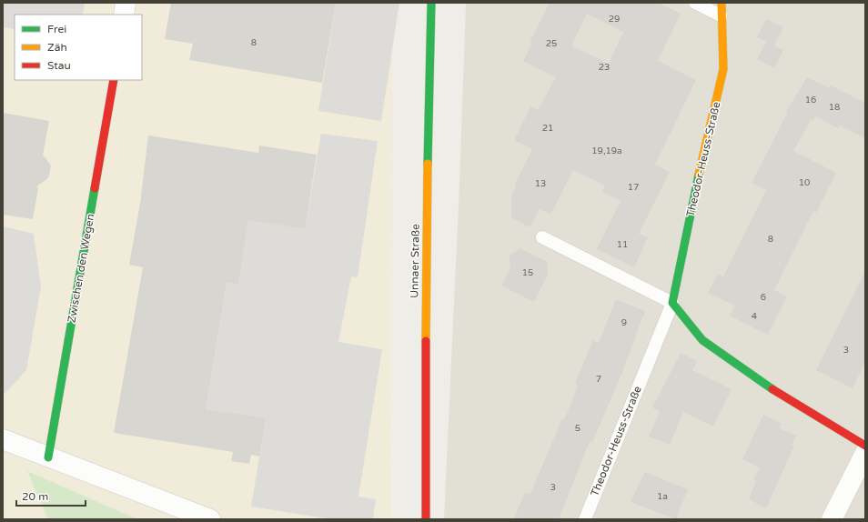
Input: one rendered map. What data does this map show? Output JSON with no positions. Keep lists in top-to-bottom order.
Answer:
{
  "streets": {
    "street": ["Theodor-Heuss-Straße", "Unnaer Straße", "Zwischen den Wegen"]
  },
  "house_numbers": [
    "29",
    "8",
    "25",
    "23",
    "16",
    "18",
    "21",
    "19,19a",
    "10",
    "13",
    "17",
    "8",
    "11",
    "15",
    "6",
    "4",
    "9",
    "3",
    "7",
    "5",
    "3",
    "1a"
  ],
  "legend": ["Frei", "Zäh", "Stau"],
  "scale_bar": "20 m"
}
